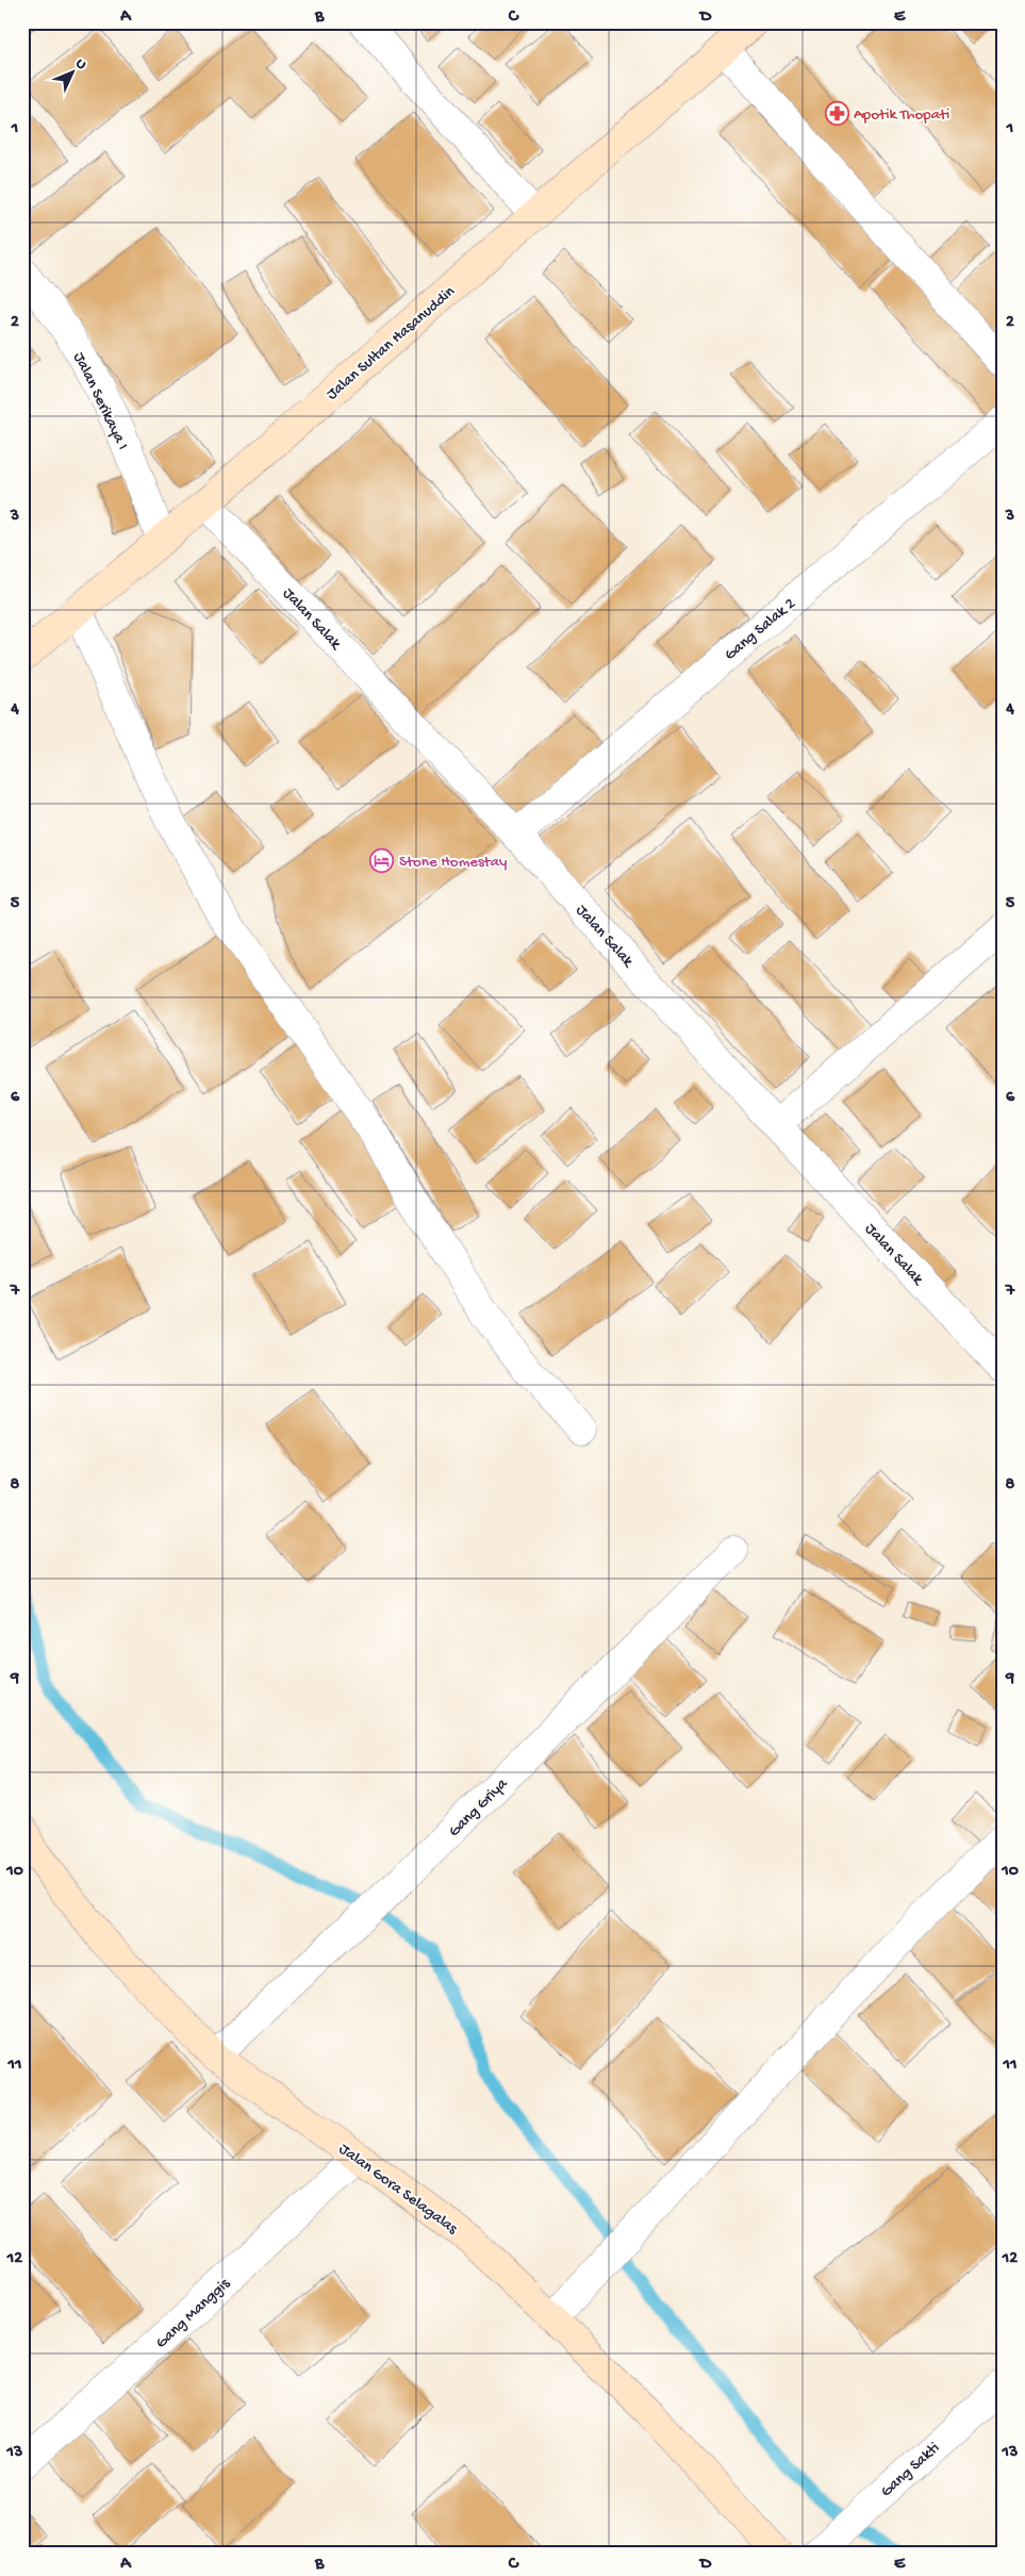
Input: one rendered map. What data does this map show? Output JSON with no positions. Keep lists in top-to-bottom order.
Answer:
{
  "streets": {
    "street": [
      "Jalan Sultan Hasanuddin",
      "Jalan Serikaya I",
      "Jalan Salak",
      "Gang Salak 2",
      "Gang Griya",
      "Jalan Gora Selagalas",
      "Gang Manggis",
      "Gang Sakti"
    ]
  },
  "crossings": [
    ["Jalan Sultan Hasanuddin", "Jalan Serikaya I"],
    ["Jalan Sultan Hasanuddin", "Jalan Salak"],
    ["Jalan Salak", "Gang Salak 2"],
    ["Gang Griya", "Jalan Gora Selagalas"],
    ["Jalan Gora Selagalas", "Gang Manggis"]
  ],
  "places": {
    "pharmacy": ["Apotik Thopati"],
    "hotel": ["Stone Homestay"]
  },
  "north": "top right",
  "grid": {
    "columns": [
      "A",
      "B",
      "C",
      "D",
      "E"
    ],
    "rows": [
      "1",
      "2",
      "3",
      "4",
      "5",
      "6",
      "7",
      "8",
      "9",
      "10",
      "11",
      "12",
      "13"
    ]
  }
}
